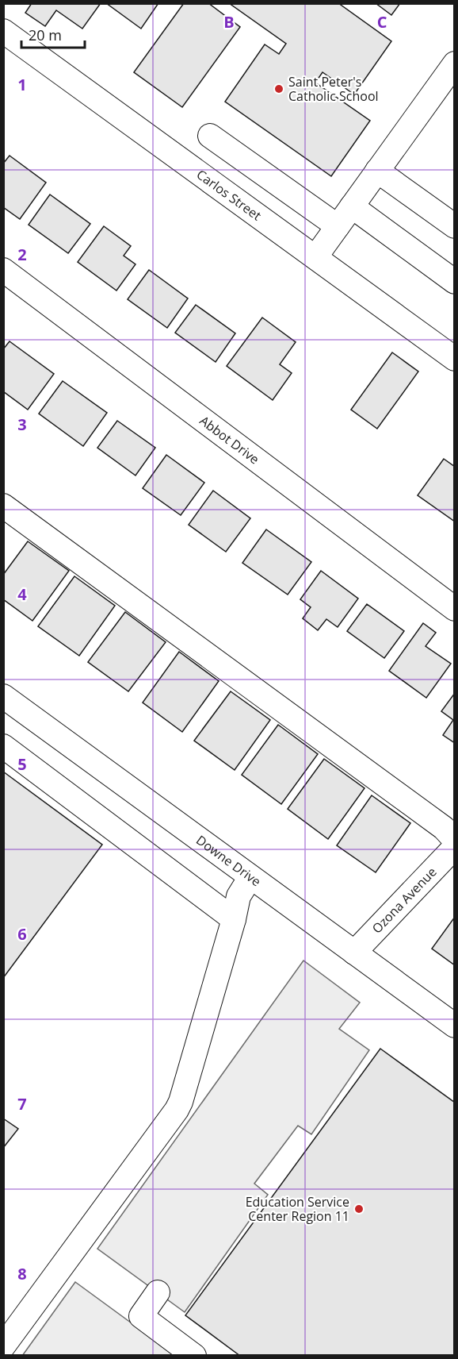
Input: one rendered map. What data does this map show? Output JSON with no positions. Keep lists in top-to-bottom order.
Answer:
{
  "streets": {
    "street": [
      "Carlos Street",
      "Abbot Drive",
      "Downe Drive",
      "Ozona Avenue"
    ]
  },
  "crossings": [
    ["Downe Drive", "Ozona Avenue"]
  ],
  "places": ["Saint Peter's Catholic School", "Education Service Center Region 11"],
  "scale_bar": "20 m",
  "grid": {
    "columns": ["B", "C"],
    "rows": [
      "1",
      "2",
      "3",
      "4",
      "5",
      "6",
      "7",
      "8"
    ]
  }
}
